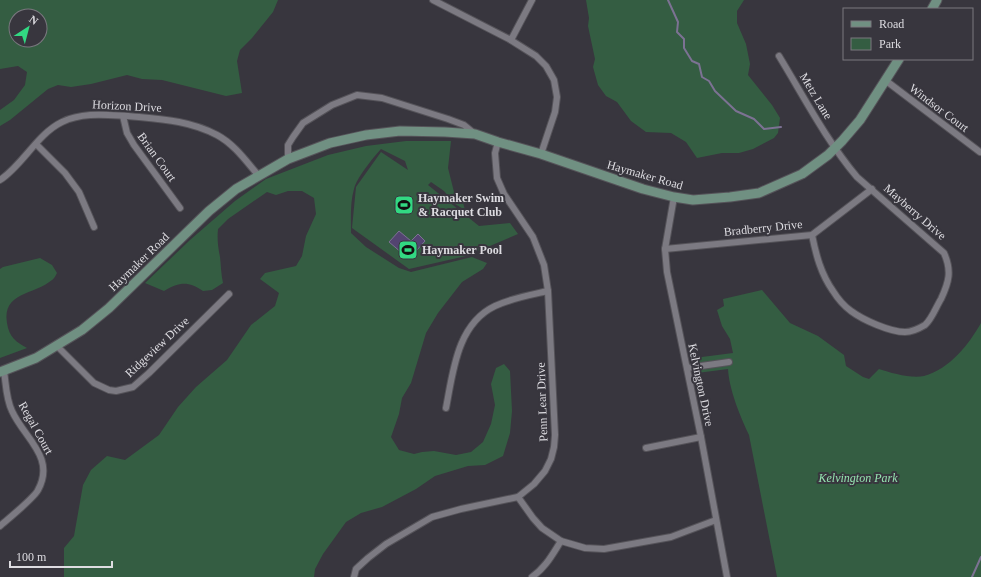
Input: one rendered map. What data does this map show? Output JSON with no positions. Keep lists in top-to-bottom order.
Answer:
{
  "streets": {
    "main road": ["Haymaker Road"],
    "street": [
      "Metz Lane",
      "Horizon Drive",
      "Windsor Court",
      "Brian Court",
      "Mayberry Drive",
      "Bradberry Drive",
      "Ridgeview Drive",
      "Kelvington Drive",
      "Penn Lear Drive",
      "Regal Court"
    ]
  },
  "crossings": [
    ["Metz Lane", "Haymaker Road"],
    ["Metz Lane", "Mayberry Drive"],
    ["Horizon Drive", "Brian Court"],
    ["Horizon Drive", "Haymaker Road"],
    ["Windsor Court", "Haymaker Road"],
    ["Haymaker Road", "Mayberry Drive"],
    ["Haymaker Road", "Ridgeview Drive"],
    ["Haymaker Road", "Kelvington Drive"],
    ["Haymaker Road", "Penn Lear Drive"],
    ["Haymaker Road", "Regal Court"],
    ["Mayberry Drive", "Bradberry Drive"],
    ["Bradberry Drive", "Kelvington Drive"]
  ],
  "parks": ["Kelvington Park"],
  "places": {
    "sports": ["Haymaker Swim & Racquet Club", "Haymaker Pool"]
  },
  "legend": ["Road", "Park"],
  "scale_bar": "100 m",
  "north": "top right"
}
